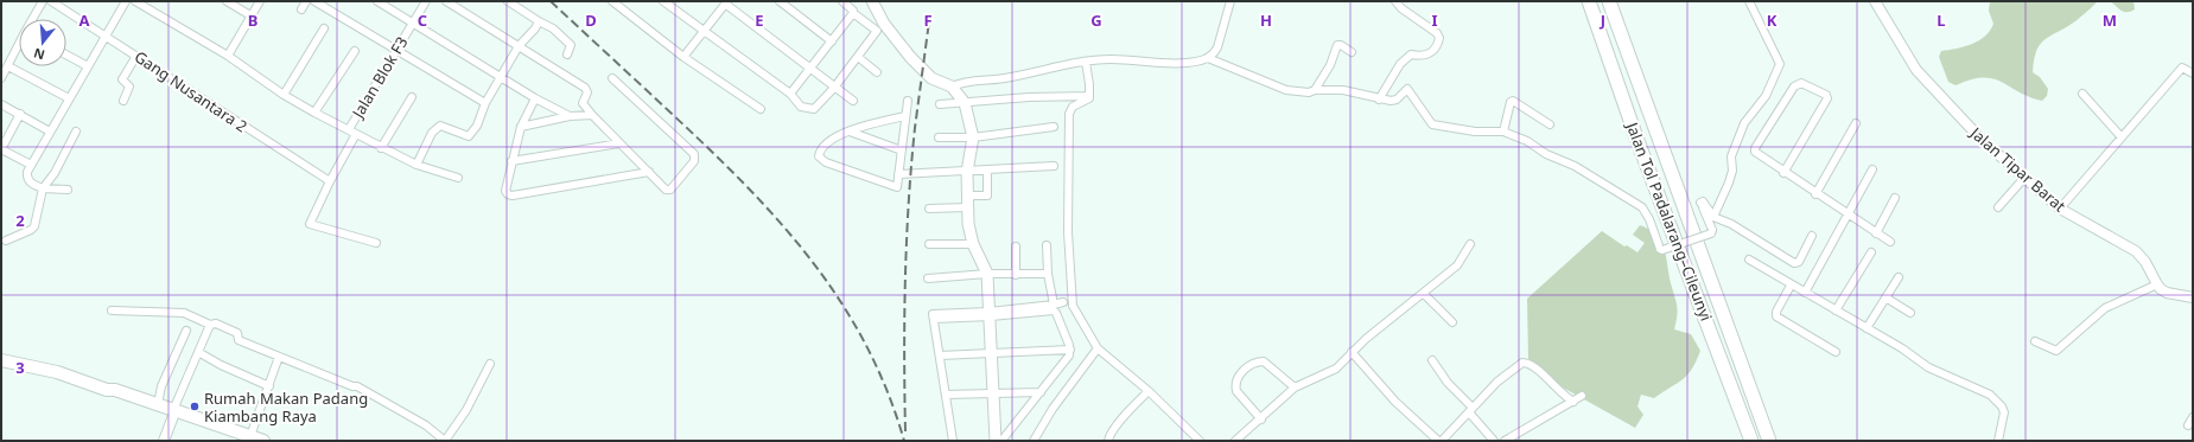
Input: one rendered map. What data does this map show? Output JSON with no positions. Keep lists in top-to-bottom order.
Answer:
{
  "streets": {
    "highway": ["Jalan Tol Padalarang–Cileunyi"],
    "street": ["Jalan Blok F3", "Gang Nusantara 2", "Jalan Tipar Barat"]
  },
  "places": ["Rumah Makan Padang Kiambang Raya"],
  "north": "bottom",
  "grid": {
    "columns": [
      "A",
      "B",
      "C",
      "D",
      "E",
      "F",
      "G",
      "H",
      "I",
      "J",
      "K",
      "L",
      "M"
    ],
    "rows": ["2", "3"]
  }
}
